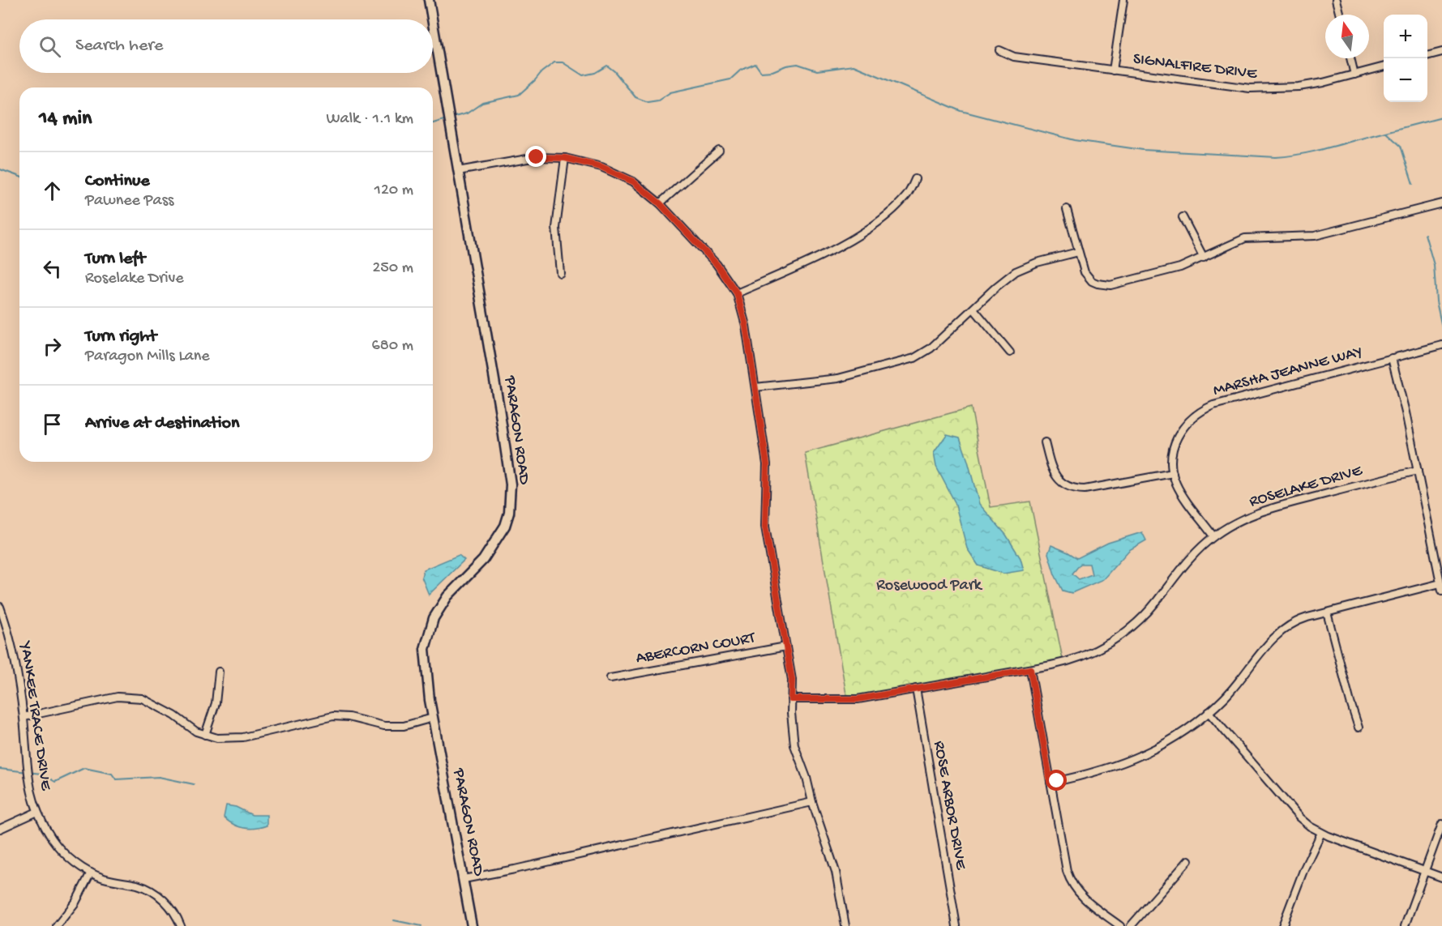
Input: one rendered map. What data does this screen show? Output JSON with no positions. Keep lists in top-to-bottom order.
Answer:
{
  "streets": {
    "street": [
      "SIGNALFIRE DRIVE",
      "MARSHA JEANNE WAY",
      "PARAGON ROAD",
      "ROSELAKE DRIVE",
      "ABERCORN COURT",
      "YANKEE TRACE DRIVE",
      "ROSE ARBOR DRIVE"
    ]
  },
  "crossings": [
    ["MARSHA JEANNE WAY", "ROSELAKE DRIVE"],
    ["ROSELAKE DRIVE", "ROSE ARBOR DRIVE"]
  ],
  "parks": ["Rosewood Park"],
  "north": "top",
  "page": {
    "map_buttons": ["+", "−"],
    "search": "Search here",
    "heading": ["14 min", "Walk · 1.1 km"],
    "list": [
      ["Continue", "Pawnee Pass", "120 m"],
      ["Turn left", "Roselake Drive", "250 m"],
      ["Turn right", "Paragon Mills Lane", "680 m"],
      "Arrive at destination"
    ]
  }
}
